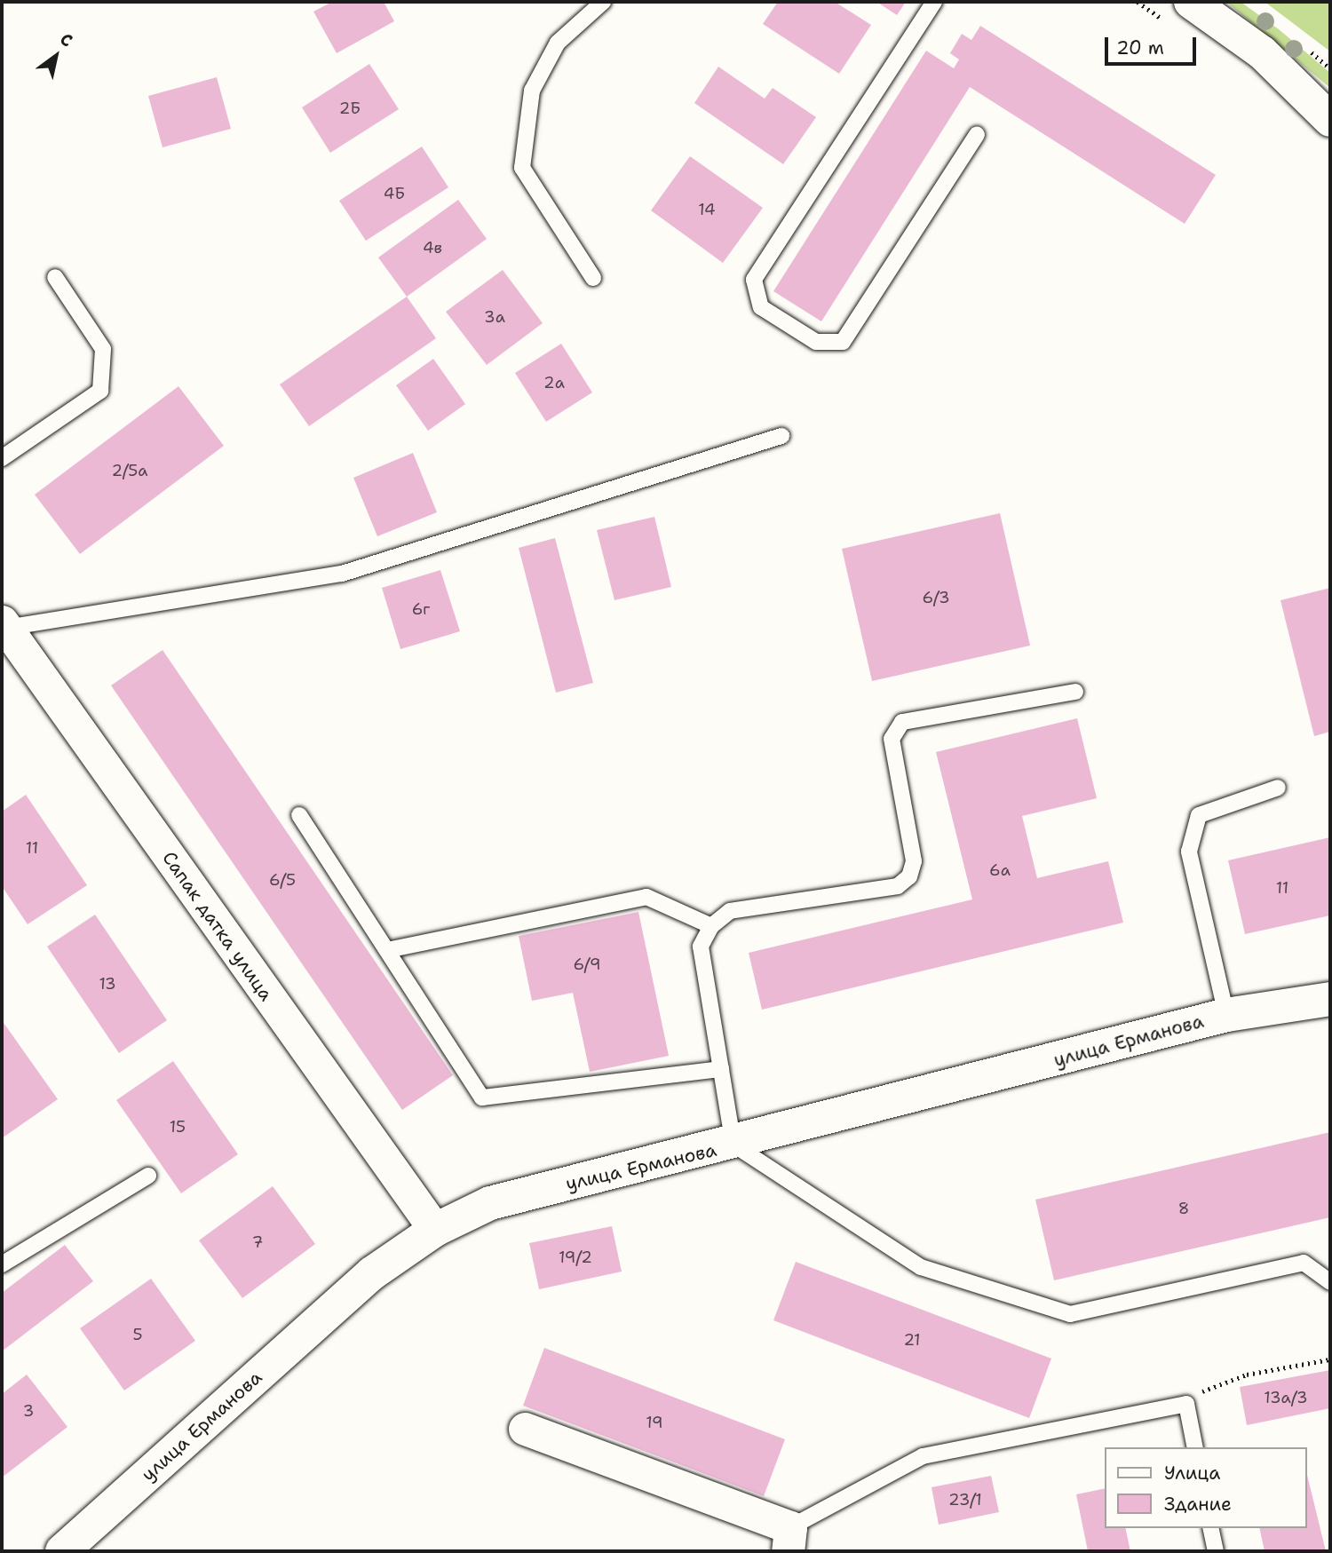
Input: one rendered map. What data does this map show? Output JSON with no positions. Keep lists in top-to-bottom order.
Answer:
{
  "streets": {
    "main road": ["улица Ерманова"],
    "street": ["Сапак датка улица"]
  },
  "crossings": [
    ["Сапак датка улица", "улица Ерманова"]
  ],
  "house_numbers": [
    "2Б",
    "4Б",
    "14",
    "4в",
    "3а",
    "2а",
    "2/5а",
    "6/3",
    "6г",
    "11",
    "6а",
    "6/5",
    "11",
    "6/9",
    "13",
    "15",
    "8",
    "7",
    "19/2",
    "5",
    "21",
    "13а/3",
    "3",
    "19",
    "23/1"
  ],
  "legend": ["Улица", "Здание"],
  "scale_bar": "20 m",
  "north": "top right"
}
